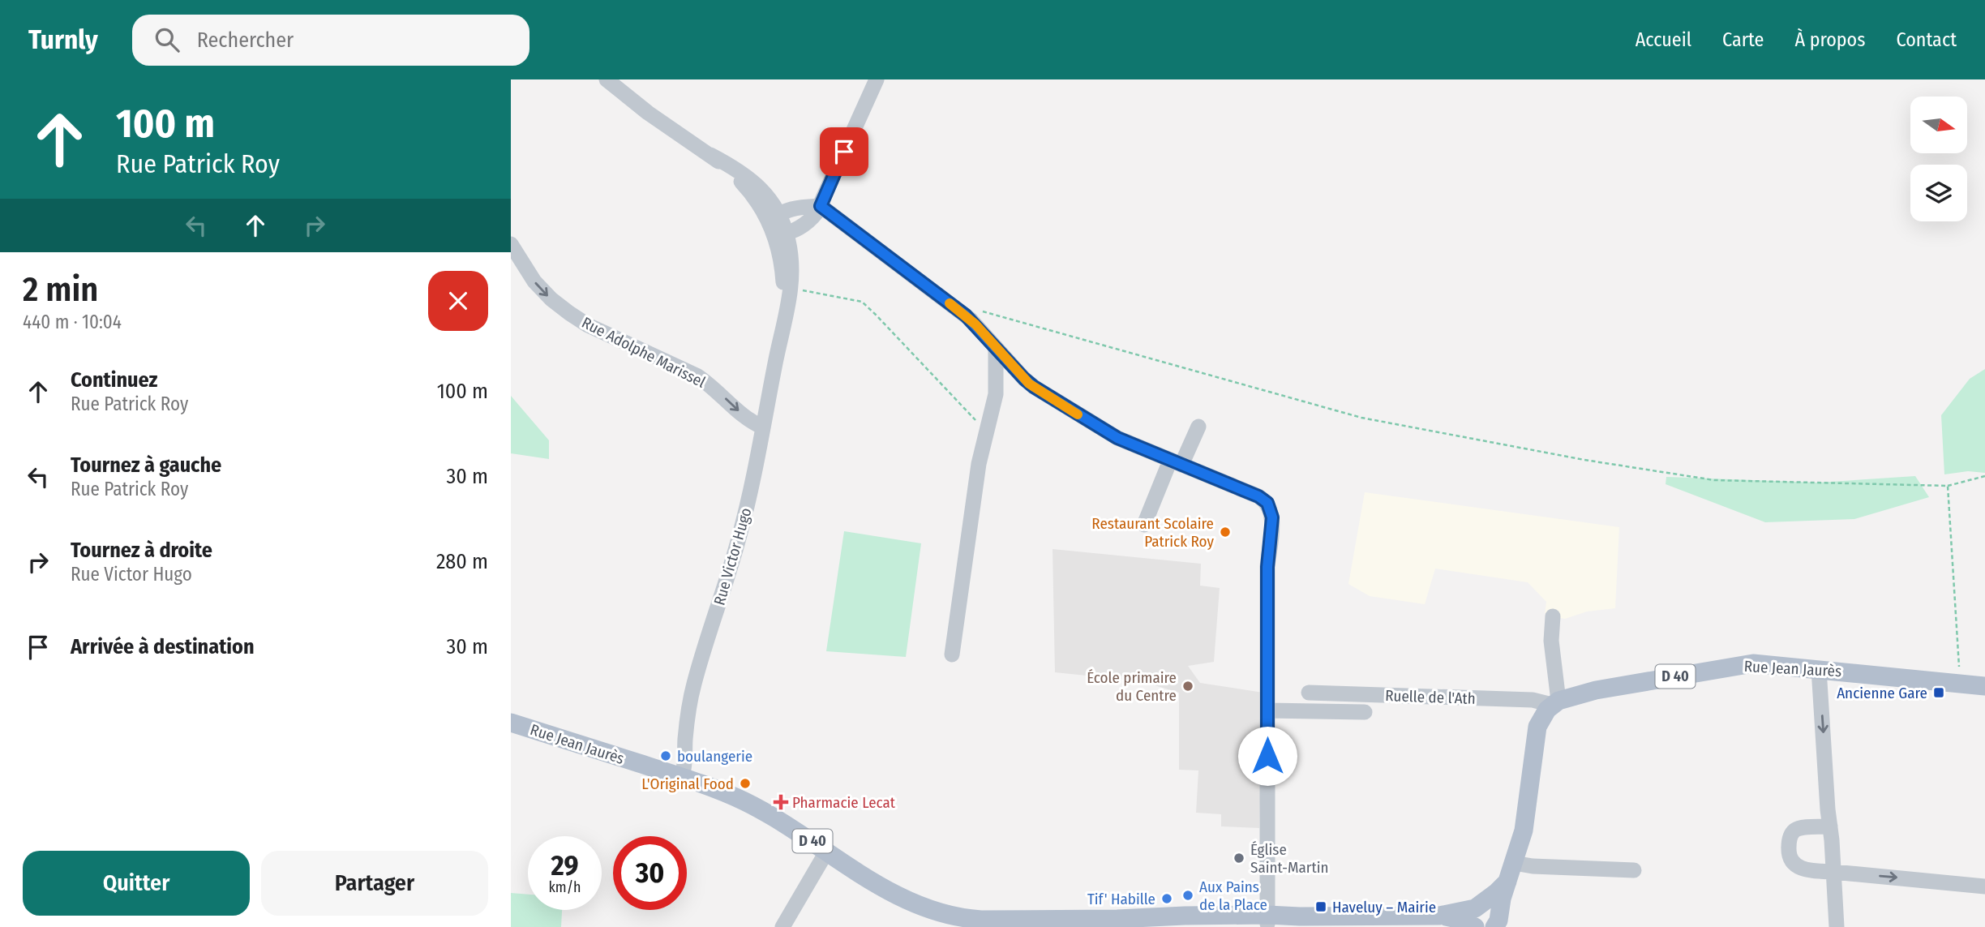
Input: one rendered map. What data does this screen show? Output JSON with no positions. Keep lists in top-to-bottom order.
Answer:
{
  "streets": {
    "main road": ["Rue Jean Jaurès", "D 40"],
    "street": ["Rue Adolphe Marissel", "Rue Victor Hugo", "Ruelle de l'Ath"]
  },
  "crossings": [
    ["Rue Adolphe Marissel", "Rue Victor Hugo"],
    ["Rue Victor Hugo", "Rue Jean Jaurès"],
    ["Rue Jean Jaurès", "Ruelle de l'Ath"]
  ],
  "one_way": ["Rue Adolphe Marissel"],
  "places": {
    "other": [
      "Restaurant Scolaire Patrick Roy",
      "École primaire du Centre",
      "boulangerie",
      "L'Original Food",
      "Église Saint-Martin",
      "Aux Pains de la Place",
      "Tif' Habille"
    ],
    "transit": ["Ancienne Gare", "Haveluy – Mairie"],
    "health": ["Pharmacie Lecat"]
  },
  "north": "right",
  "page": {
    "header": "Turnly",
    "search": "Rechercher",
    "nav": [
      "Accueil",
      "Carte",
      "À propos",
      "Contact"
    ],
    "turn": ["100 m", "Rue Patrick Roy"],
    "heading": ["2 min", "440 m · 10:04"],
    "list": [
      {
        "name": "Continuez",
        "note": "Rue Patrick Roy",
        "value": "100 m"
      },
      {
        "name": "Tournez à gauche",
        "note": "Rue Patrick Roy",
        "value": "30 m"
      },
      {
        "name": "Tournez à droite",
        "note": "Rue Victor Hugo",
        "value": "280 m"
      },
      {
        "name": "Arrivée à destination",
        "value": "30 m"
      }
    ],
    "speed": "29 km/h",
    "limit": "30",
    "buttons": ["Quitter", "Partager"]
  }
}
